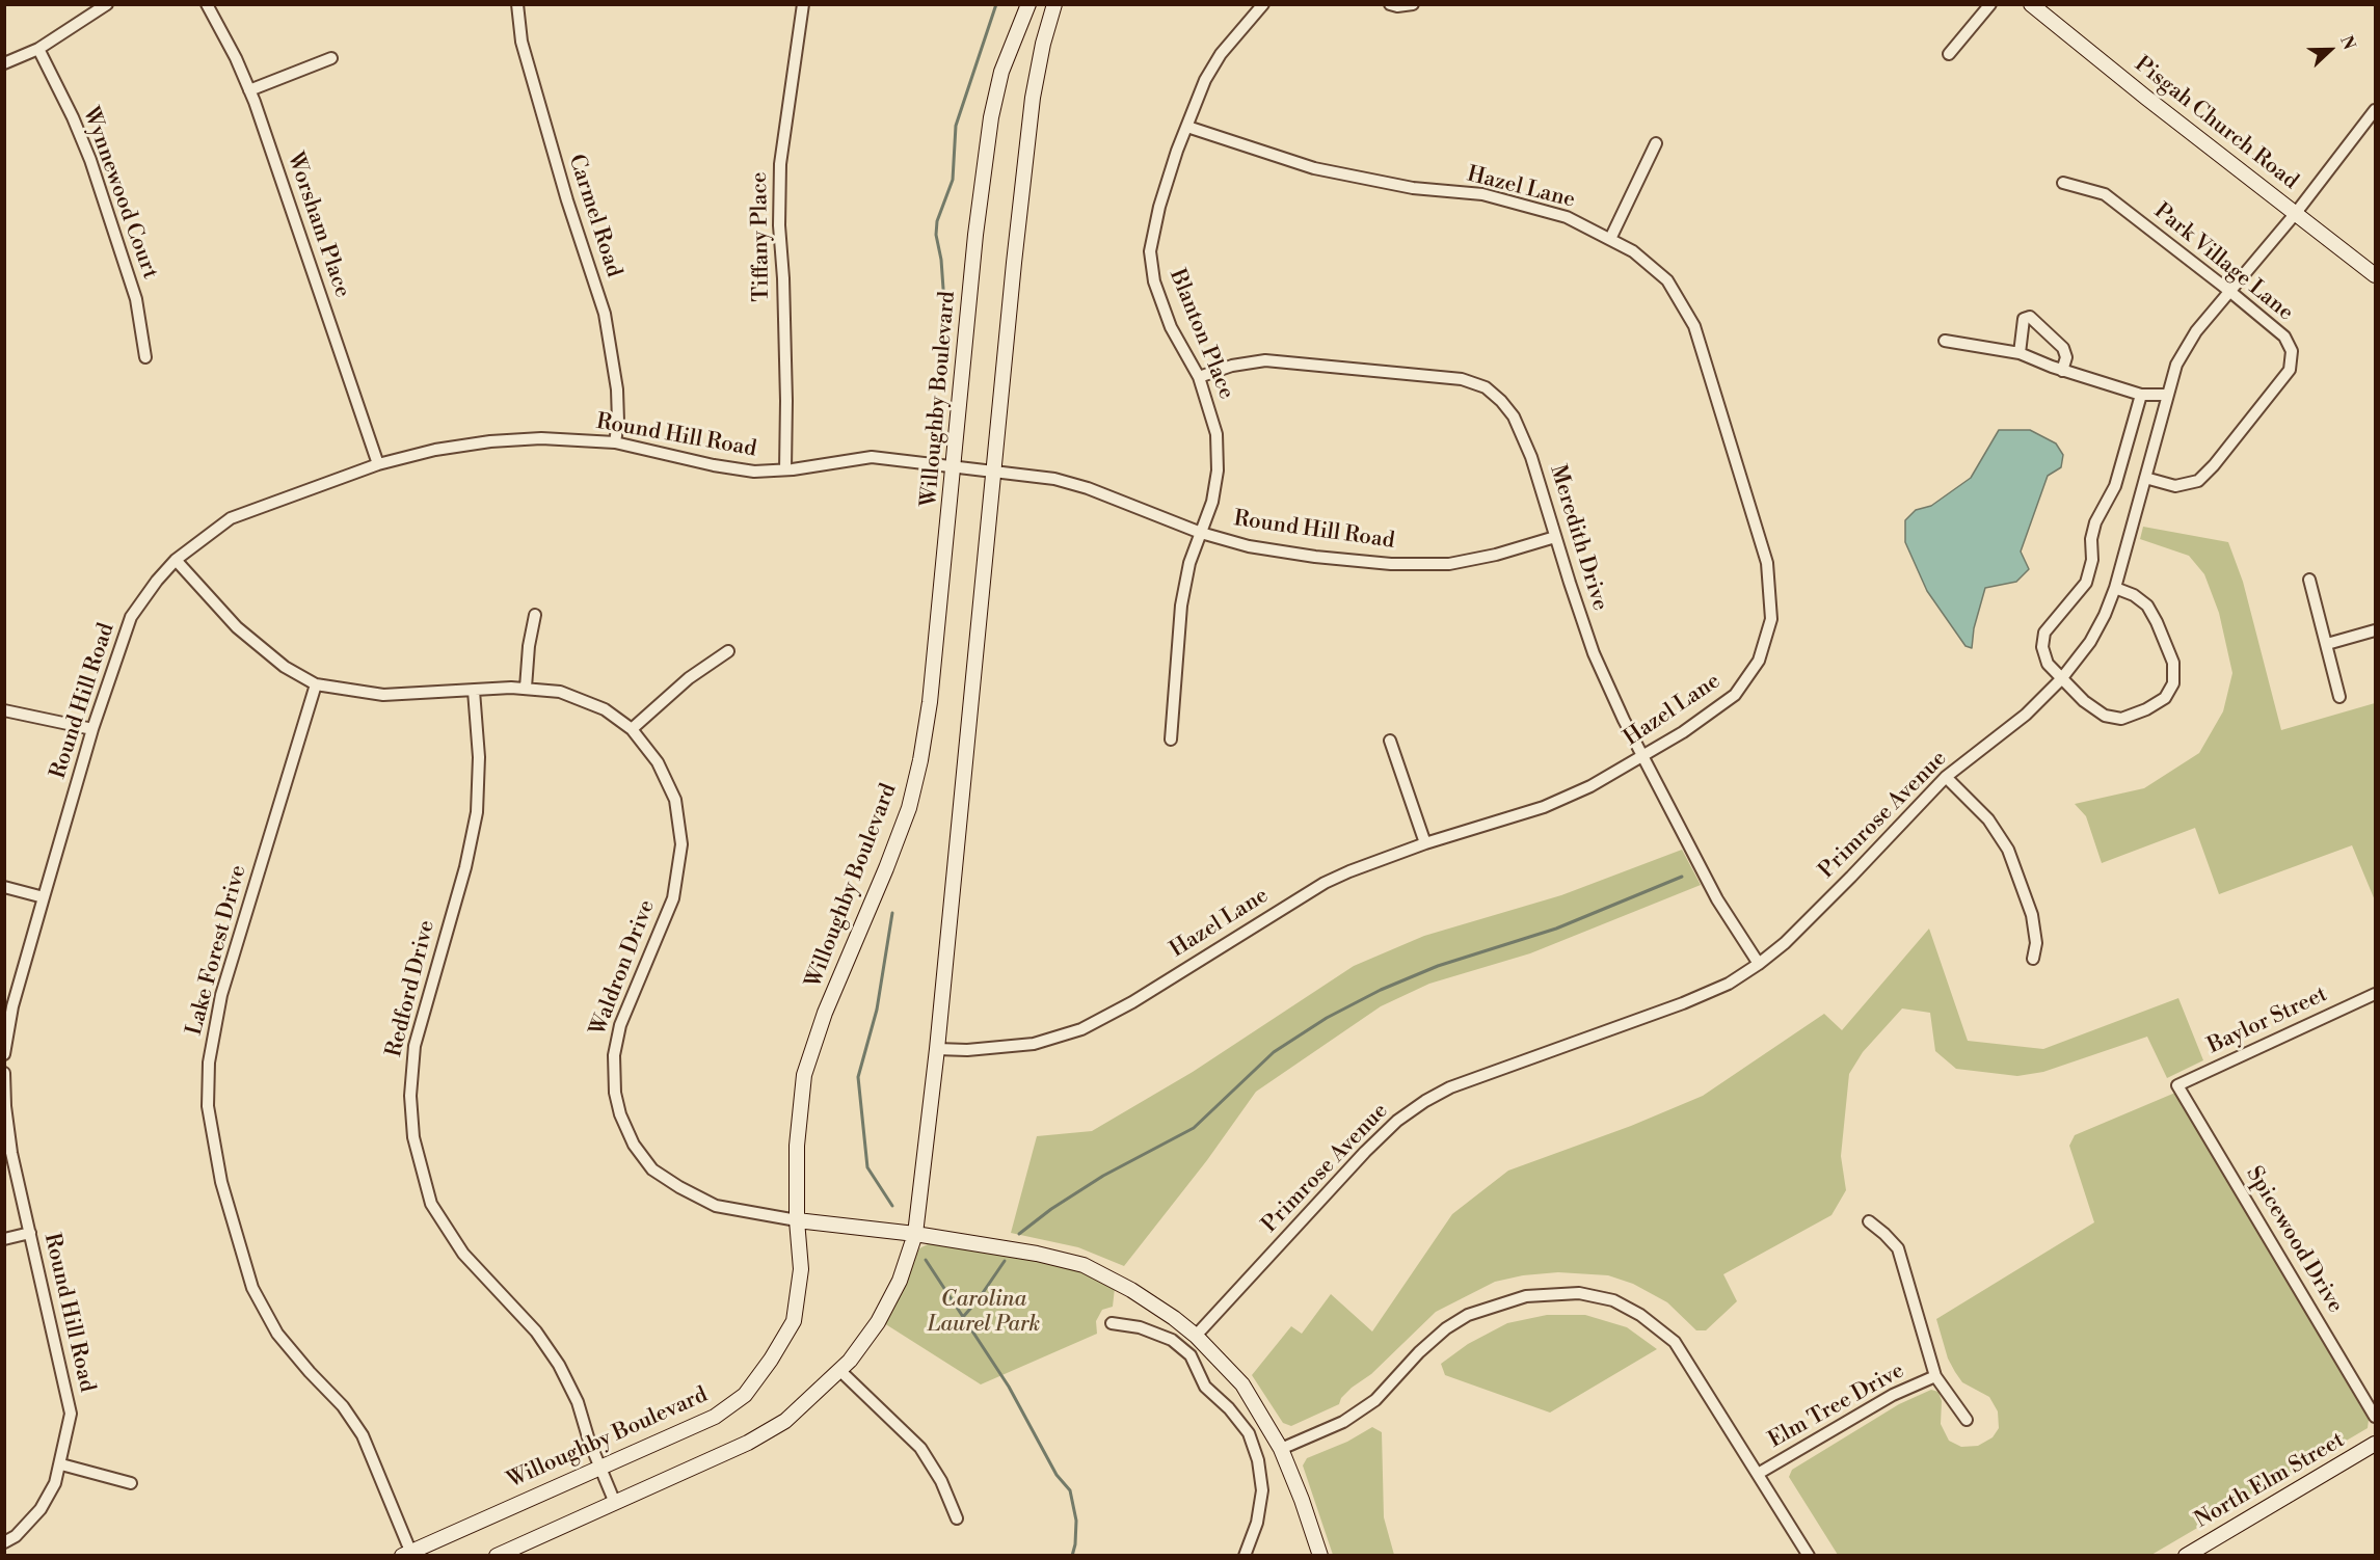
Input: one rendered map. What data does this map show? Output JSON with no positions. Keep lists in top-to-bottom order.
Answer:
{
  "streets": {
    "street": [
      "Pisgah Church Road",
      "Hazel Lane",
      "Wynnewood Court",
      "Carmel Road",
      "Worsham Place",
      "Tiffany Place",
      "Park Village Lane",
      "Blanton Place",
      "Willoughby Boulevard",
      "Round Hill Road",
      "Meredith Drive",
      "Primrose Avenue",
      "Lake Forest Drive",
      "Waldron Drive",
      "Redford Drive",
      "Baylor Street",
      "Spicewood Drive",
      "Elm Tree Drive",
      "North Elm Street"
    ]
  },
  "crossings": [
    ["Pisgah Church Road", "Primrose Avenue"],
    ["Hazel Lane", "Blanton Place"],
    ["Hazel Lane", "Meredith Drive"],
    ["Carmel Road", "Round Hill Road"],
    ["Worsham Place", "Round Hill Road"],
    ["Tiffany Place", "Round Hill Road"],
    ["Park Village Lane", "Primrose Avenue"],
    ["Blanton Place", "Round Hill Road"],
    ["Blanton Place", "Meredith Drive"],
    ["Willoughby Boulevard", "Round Hill Road"],
    ["Willoughby Boulevard", "Lake Forest Drive"],
    ["Willoughby Boulevard", "Waldron Drive"],
    ["Willoughby Boulevard", "Redford Drive"],
    ["Round Hill Road", "Meredith Drive"],
    ["Round Hill Road", "Waldron Drive"],
    ["Meredith Drive", "Primrose Avenue"],
    ["Primrose Avenue", "Waldron Drive"],
    ["Lake Forest Drive", "Waldron Drive"],
    ["Waldron Drive", "Redford Drive"],
    ["Baylor Street", "Spicewood Drive"]
  ],
  "parks": ["Carolina Laurel Park"],
  "north": "right"
}
